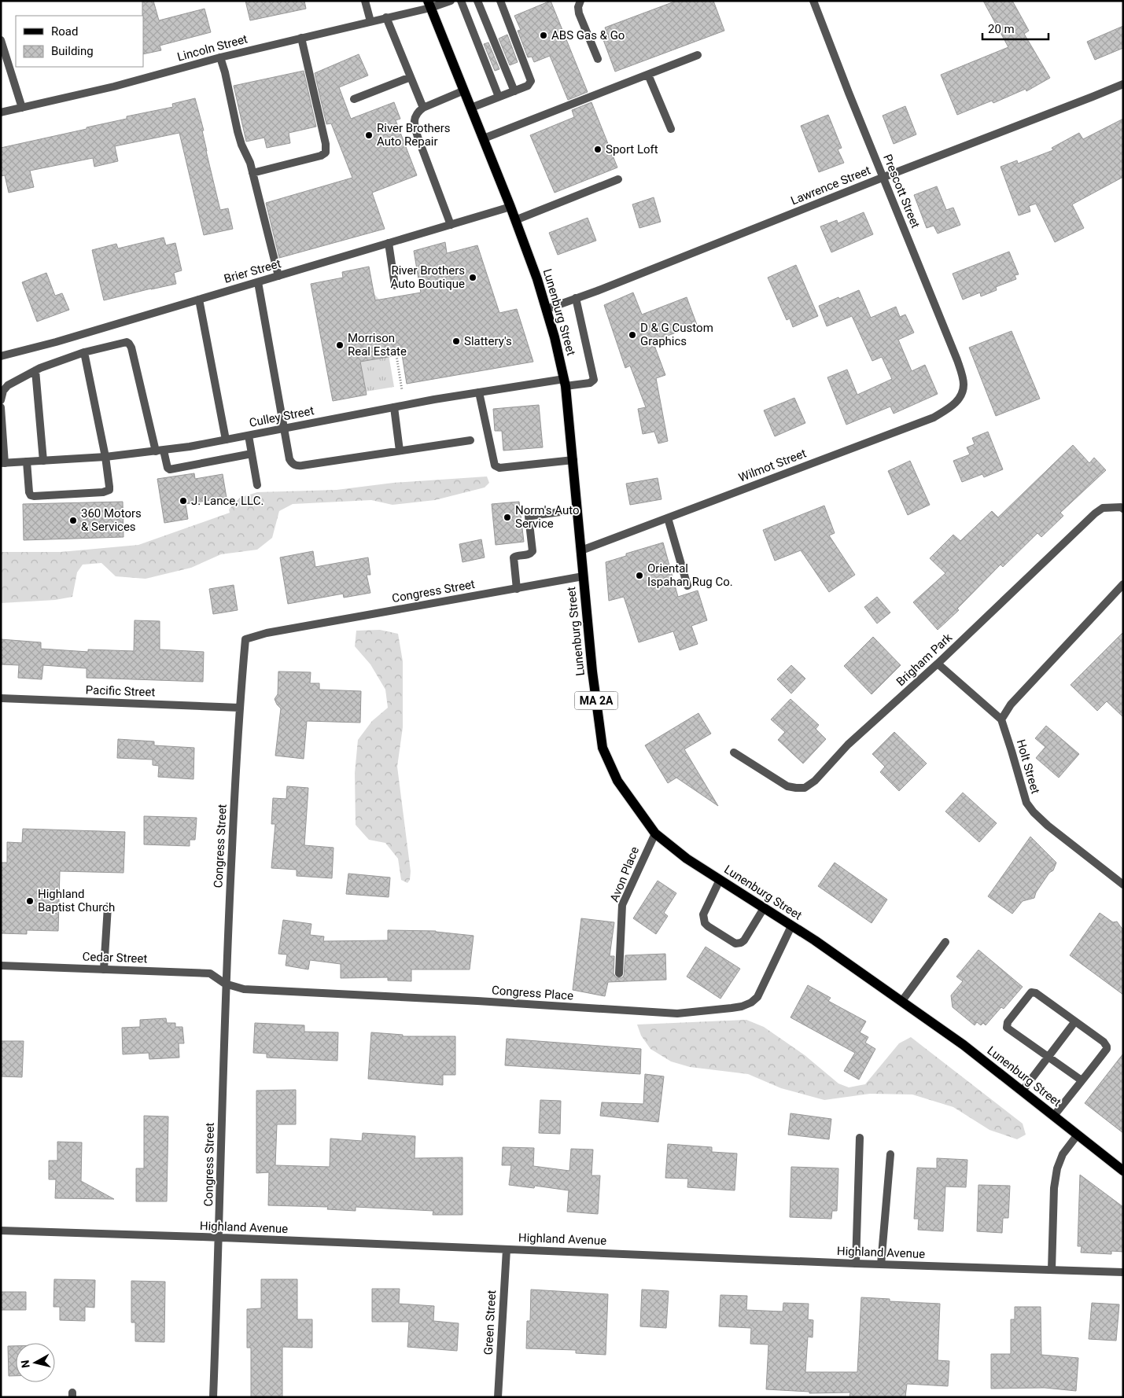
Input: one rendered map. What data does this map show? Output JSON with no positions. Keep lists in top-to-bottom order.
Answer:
{
  "streets": {
    "main road": ["Lunenburg Street", "MA 2A"],
    "street": [
      "Lincoln Street",
      "Lawrence Street",
      "Prescott Street",
      "Brier Street",
      "Culley Street",
      "Wilmot Street",
      "Congress Street",
      "Brigham Park",
      "Pacific Street",
      "Holt Street",
      "Avon Place",
      "Cedar Street",
      "Congress Place",
      "Highland Avenue",
      "Green Street"
    ]
  },
  "crossings": [
    ["Lincoln Street", "Lunenburg Street"],
    ["Lawrence Street", "Prescott Street"],
    ["Lawrence Street", "Lunenburg Street"],
    ["Lawrence Street", "Culley Street"],
    ["Prescott Street", "Wilmot Street"],
    ["Brier Street", "Lunenburg Street"],
    ["Lunenburg Street", "Culley Street"],
    ["Lunenburg Street", "Wilmot Street"],
    ["Lunenburg Street", "Congress Street"],
    ["Lunenburg Street", "Avon Place"],
    ["Lunenburg Street", "Congress Place"],
    ["Congress Street", "Pacific Street"],
    ["Congress Street", "Cedar Street"],
    ["Congress Street", "Congress Place"],
    ["Congress Street", "Highland Avenue"],
    ["Cedar Street", "Congress Place"],
    ["Highland Avenue", "Green Street"]
  ],
  "places": [
    "ABS Gas & Go",
    "River Brothers Auto Repair",
    "Sport Loft",
    "River Brothers Auto Boutique",
    "D & G Custom Graphics",
    "Slattery's",
    "Morrison Real Estate",
    "J. Lance, LLC.",
    "Norm's Auto Service",
    "360 Motors & Services",
    "Oriental Ispahan Rug Co.",
    "Highland Baptist Church"
  ],
  "legend": ["Road", "Building"],
  "scale_bar": "20 m",
  "north": "left"
}
